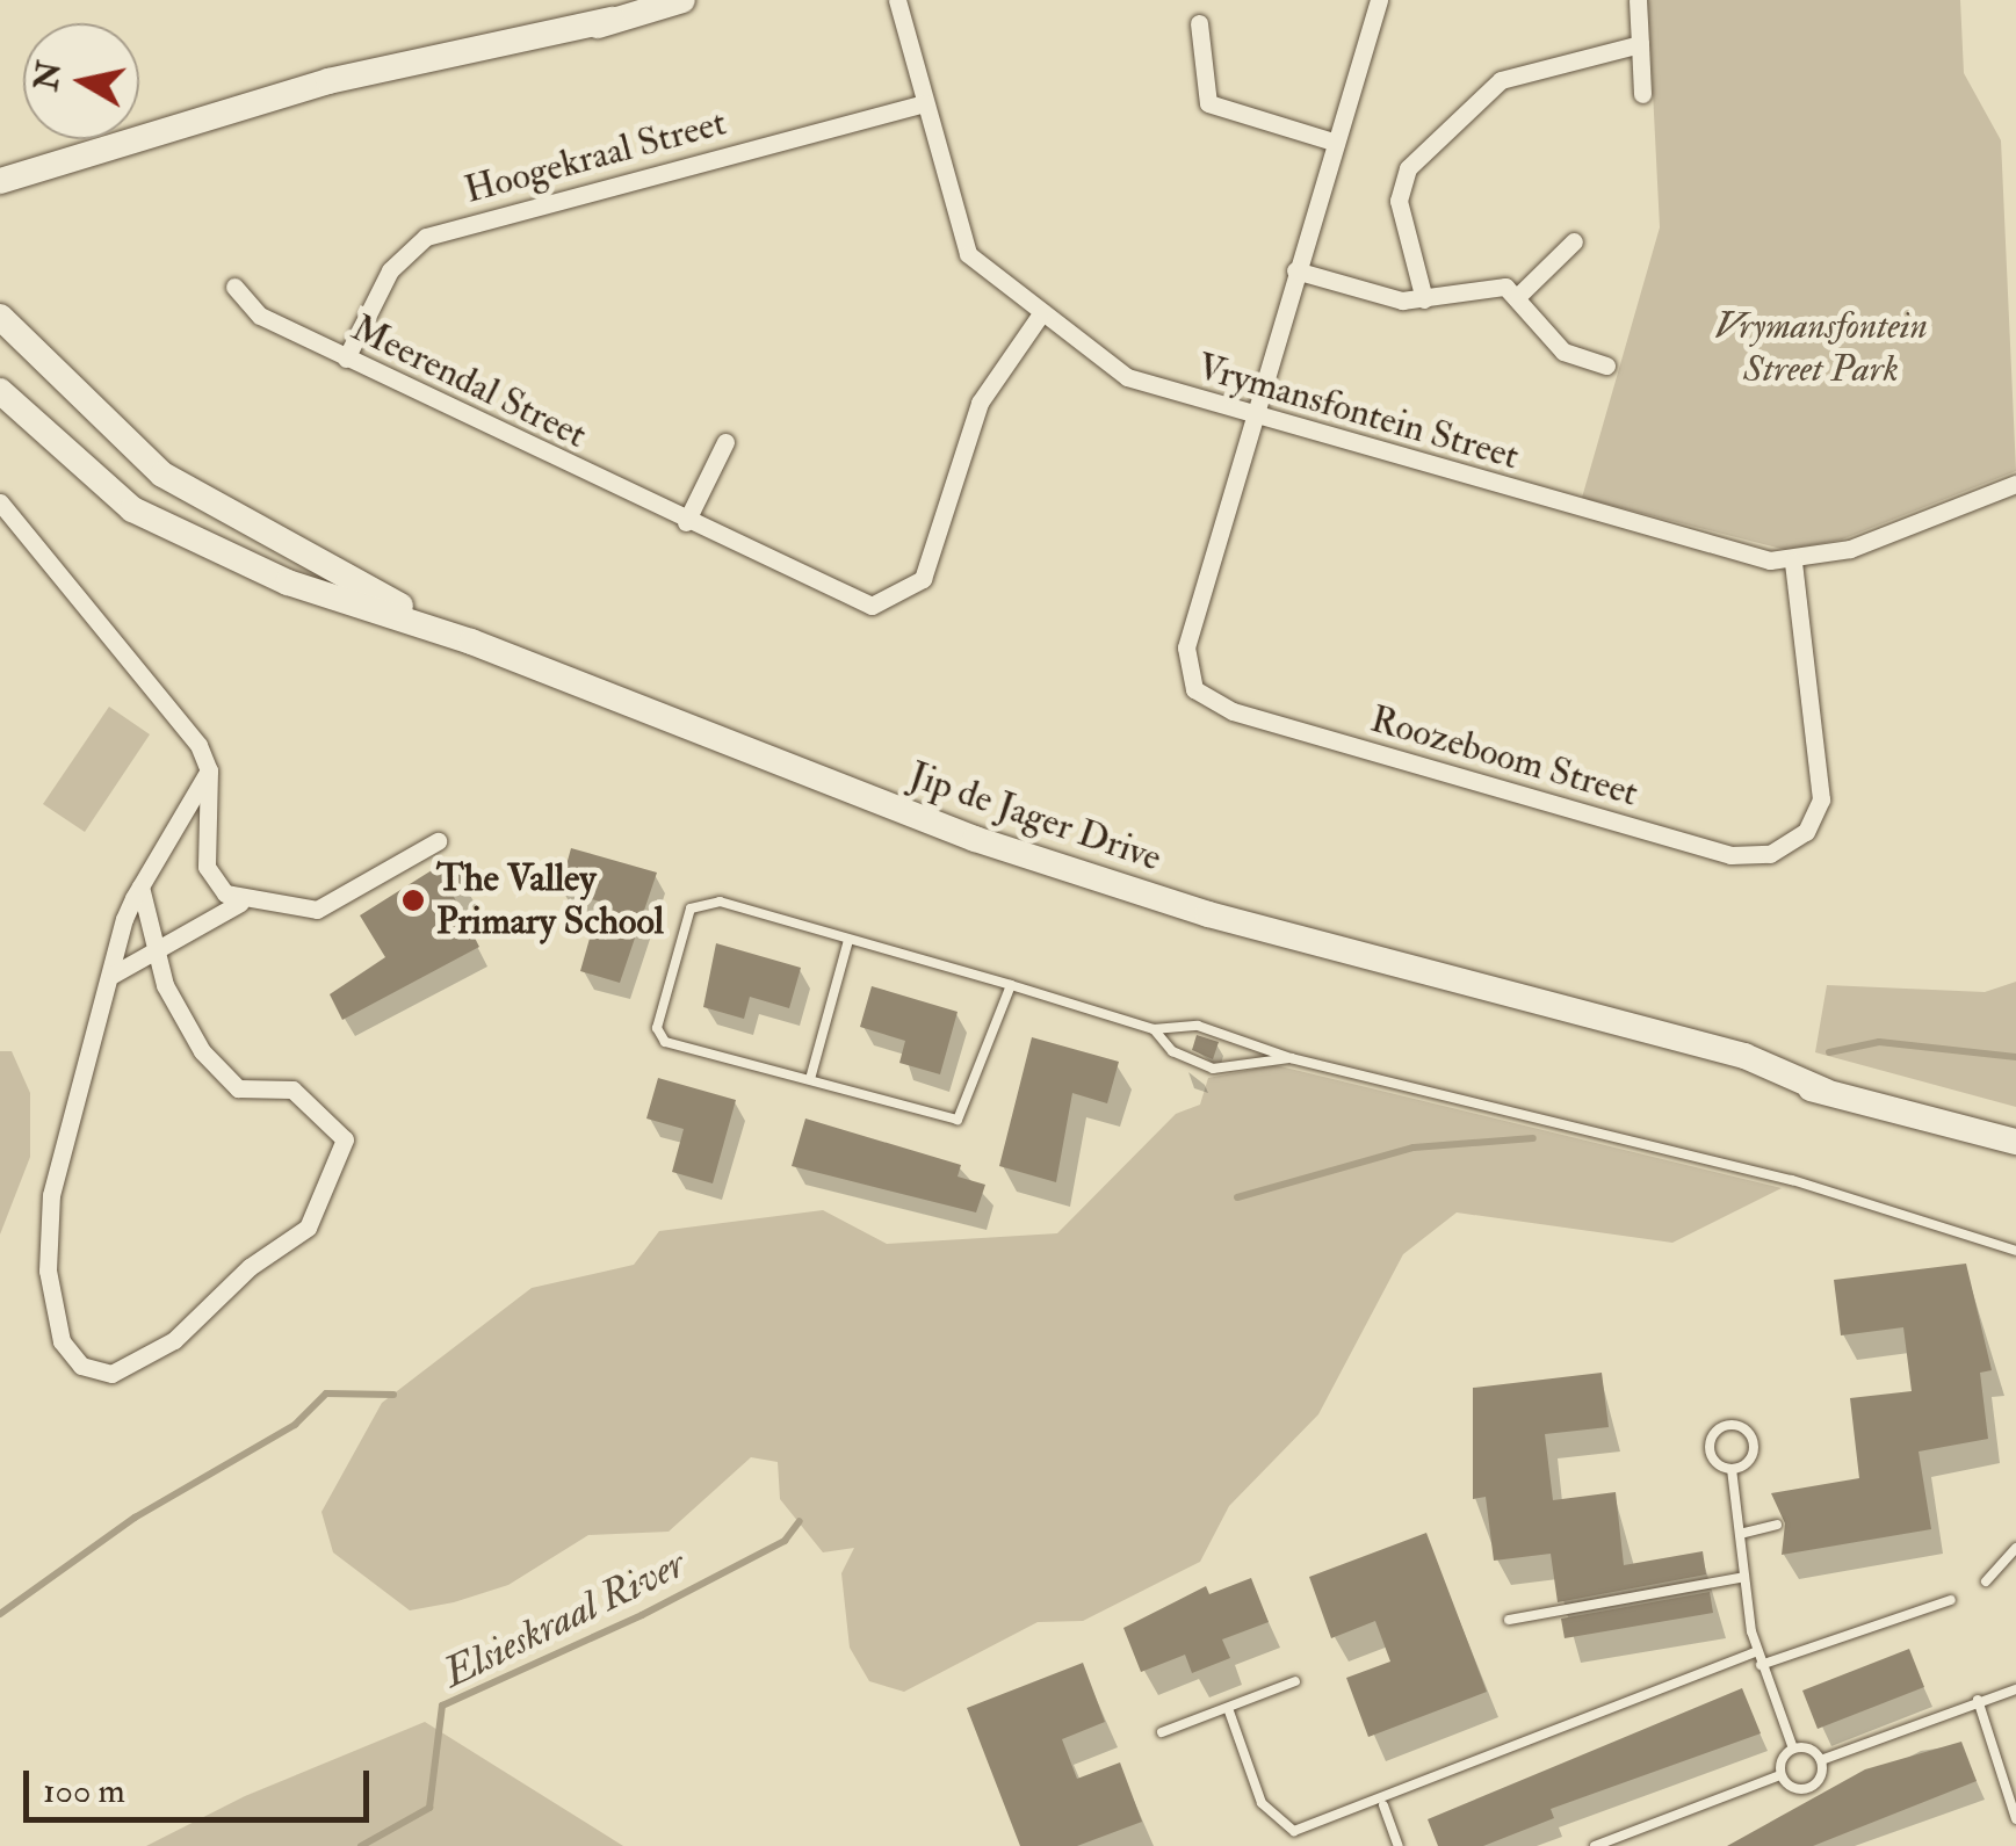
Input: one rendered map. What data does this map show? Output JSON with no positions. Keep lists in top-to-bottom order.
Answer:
{
  "streets": {
    "main road": ["Jip de Jager Drive"],
    "street": [
      "Hoogekraal Street",
      "Meerendal Street",
      "Vrymansfontein Street",
      "Roozeboom Street"
    ]
  },
  "crossings": [
    ["Hoogekraal Street", "Meerendal Street"],
    ["Hoogekraal Street", "Vrymansfontein Street"],
    ["Meerendal Street", "Vrymansfontein Street"],
    ["Vrymansfontein Street", "Roozeboom Street"]
  ],
  "water": ["Elsieskraal River"],
  "parks": ["Vrymansfontein Street Park"],
  "places": ["The Valley Primary School"],
  "scale_bar": "100 m",
  "north": "left"
}
